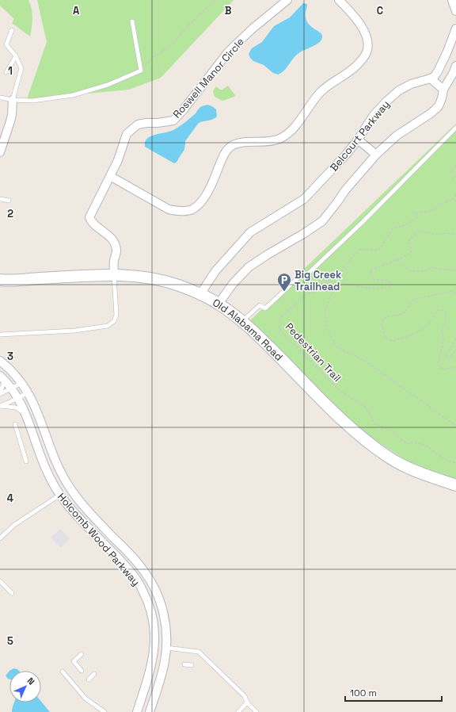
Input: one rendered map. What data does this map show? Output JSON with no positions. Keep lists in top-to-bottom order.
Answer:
{
  "streets": {
    "main road": ["Old Alabama Road"],
    "street": ["Roswell Manor Circle", "Belcourt Parkway", "Holcomb Wood Parkway"],
    "path": ["Pedestrian Trail"]
  },
  "crossings": [
    ["Roswell Manor Circle", "Old Alabama Road"],
    ["Belcourt Parkway", "Old Alabama Road"]
  ],
  "places": {
    "parking": ["Big Creek Trailhead"]
  },
  "scale_bar": "100 m",
  "north": "top right",
  "grid": {
    "columns": ["A", "B", "C"],
    "rows": [
      "1",
      "2",
      "3",
      "4",
      "5"
    ]
  }
}
